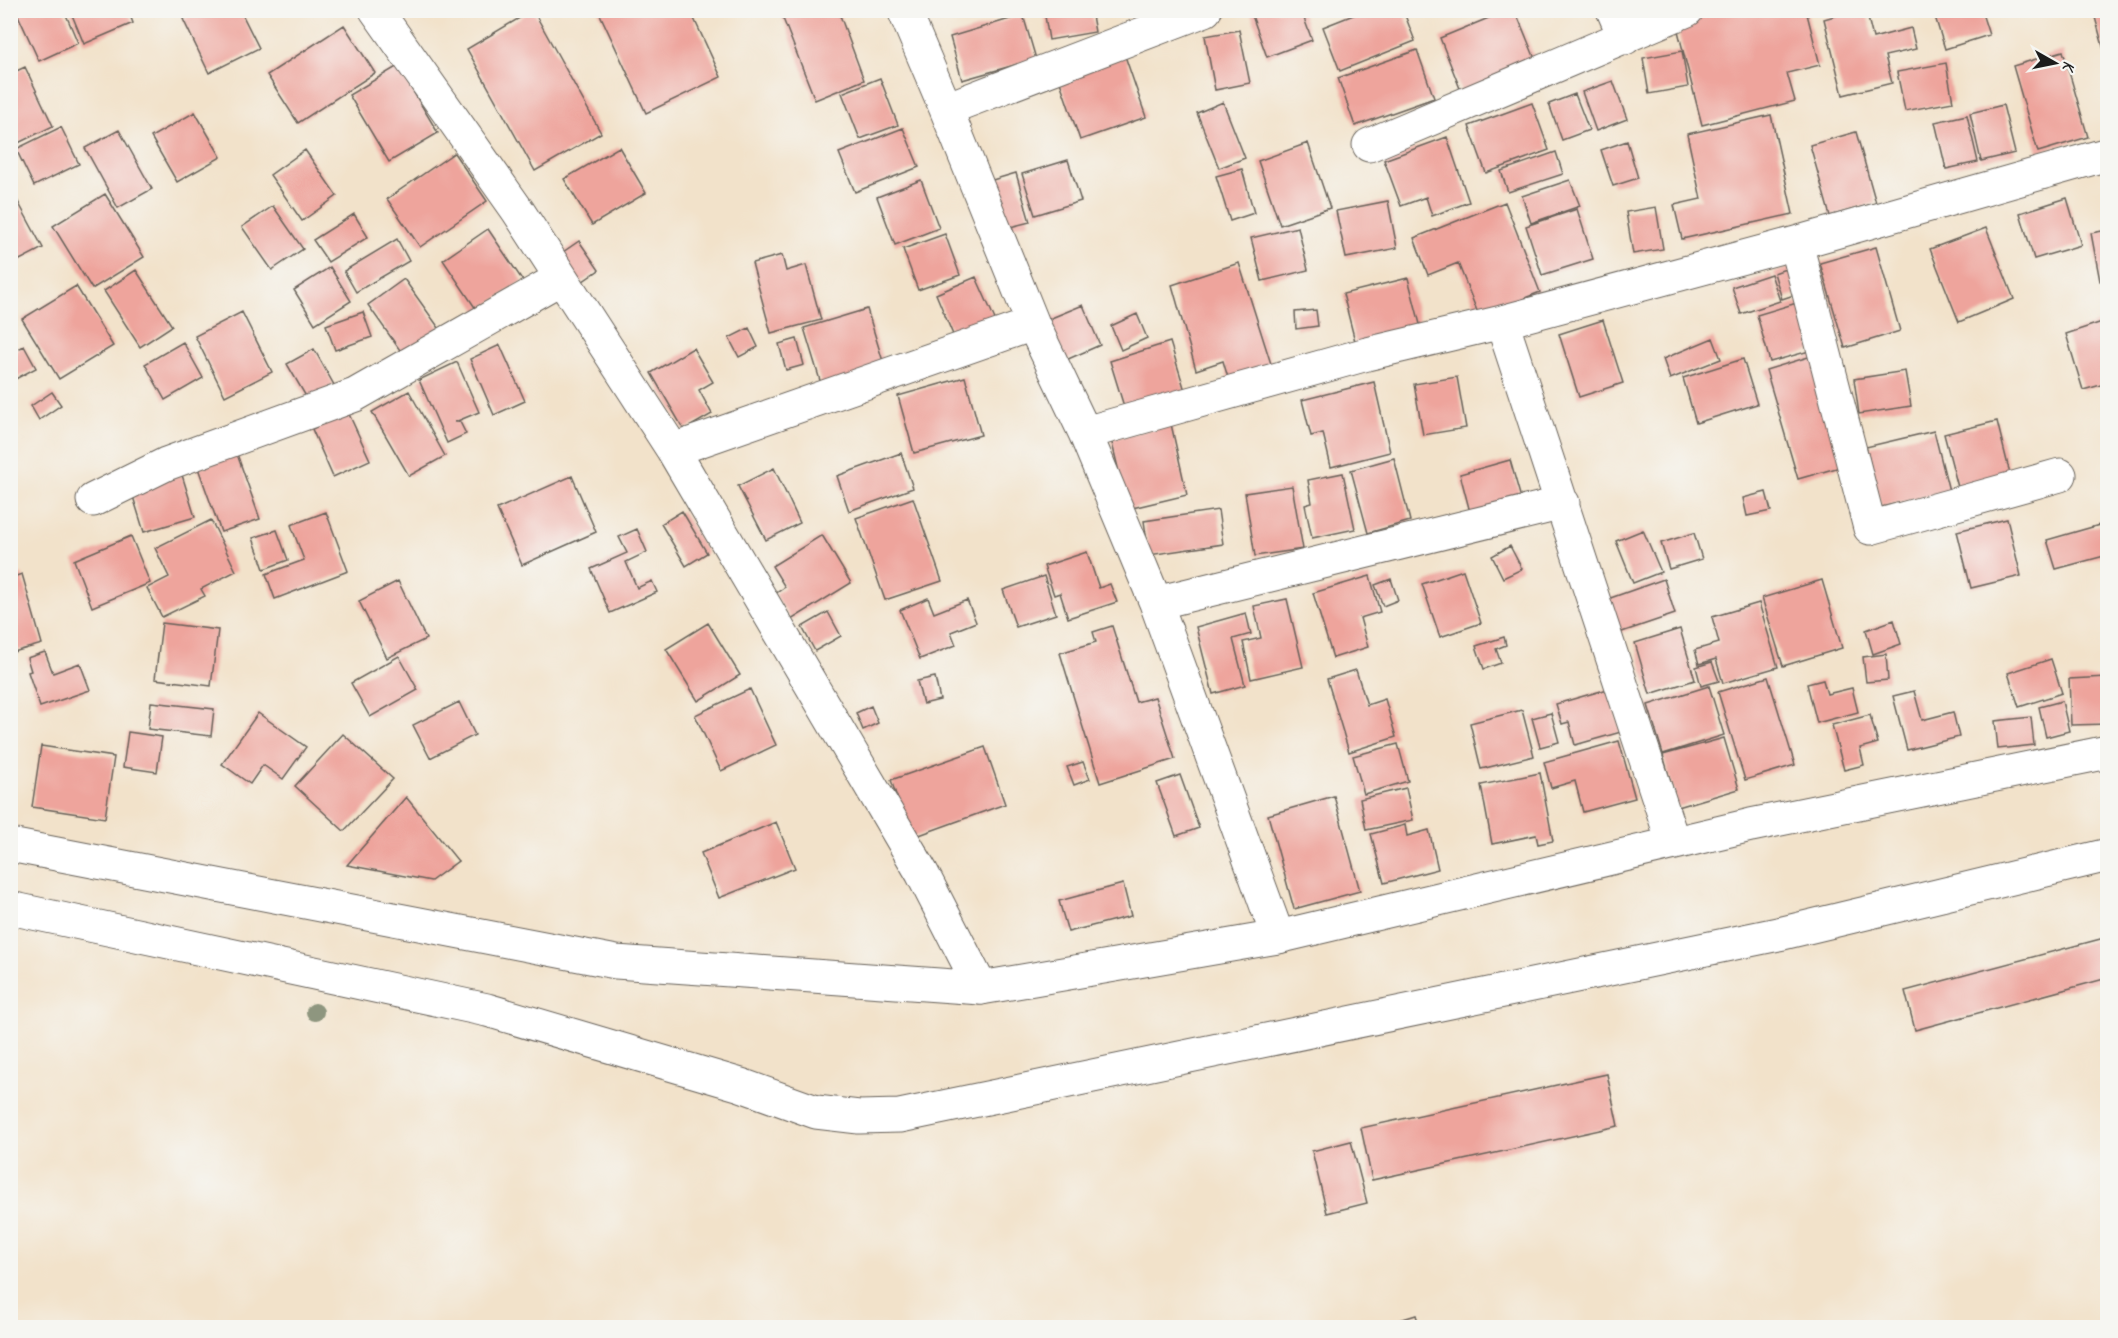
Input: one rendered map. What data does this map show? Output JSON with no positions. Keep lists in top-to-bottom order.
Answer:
{
  "north": "right"
}
